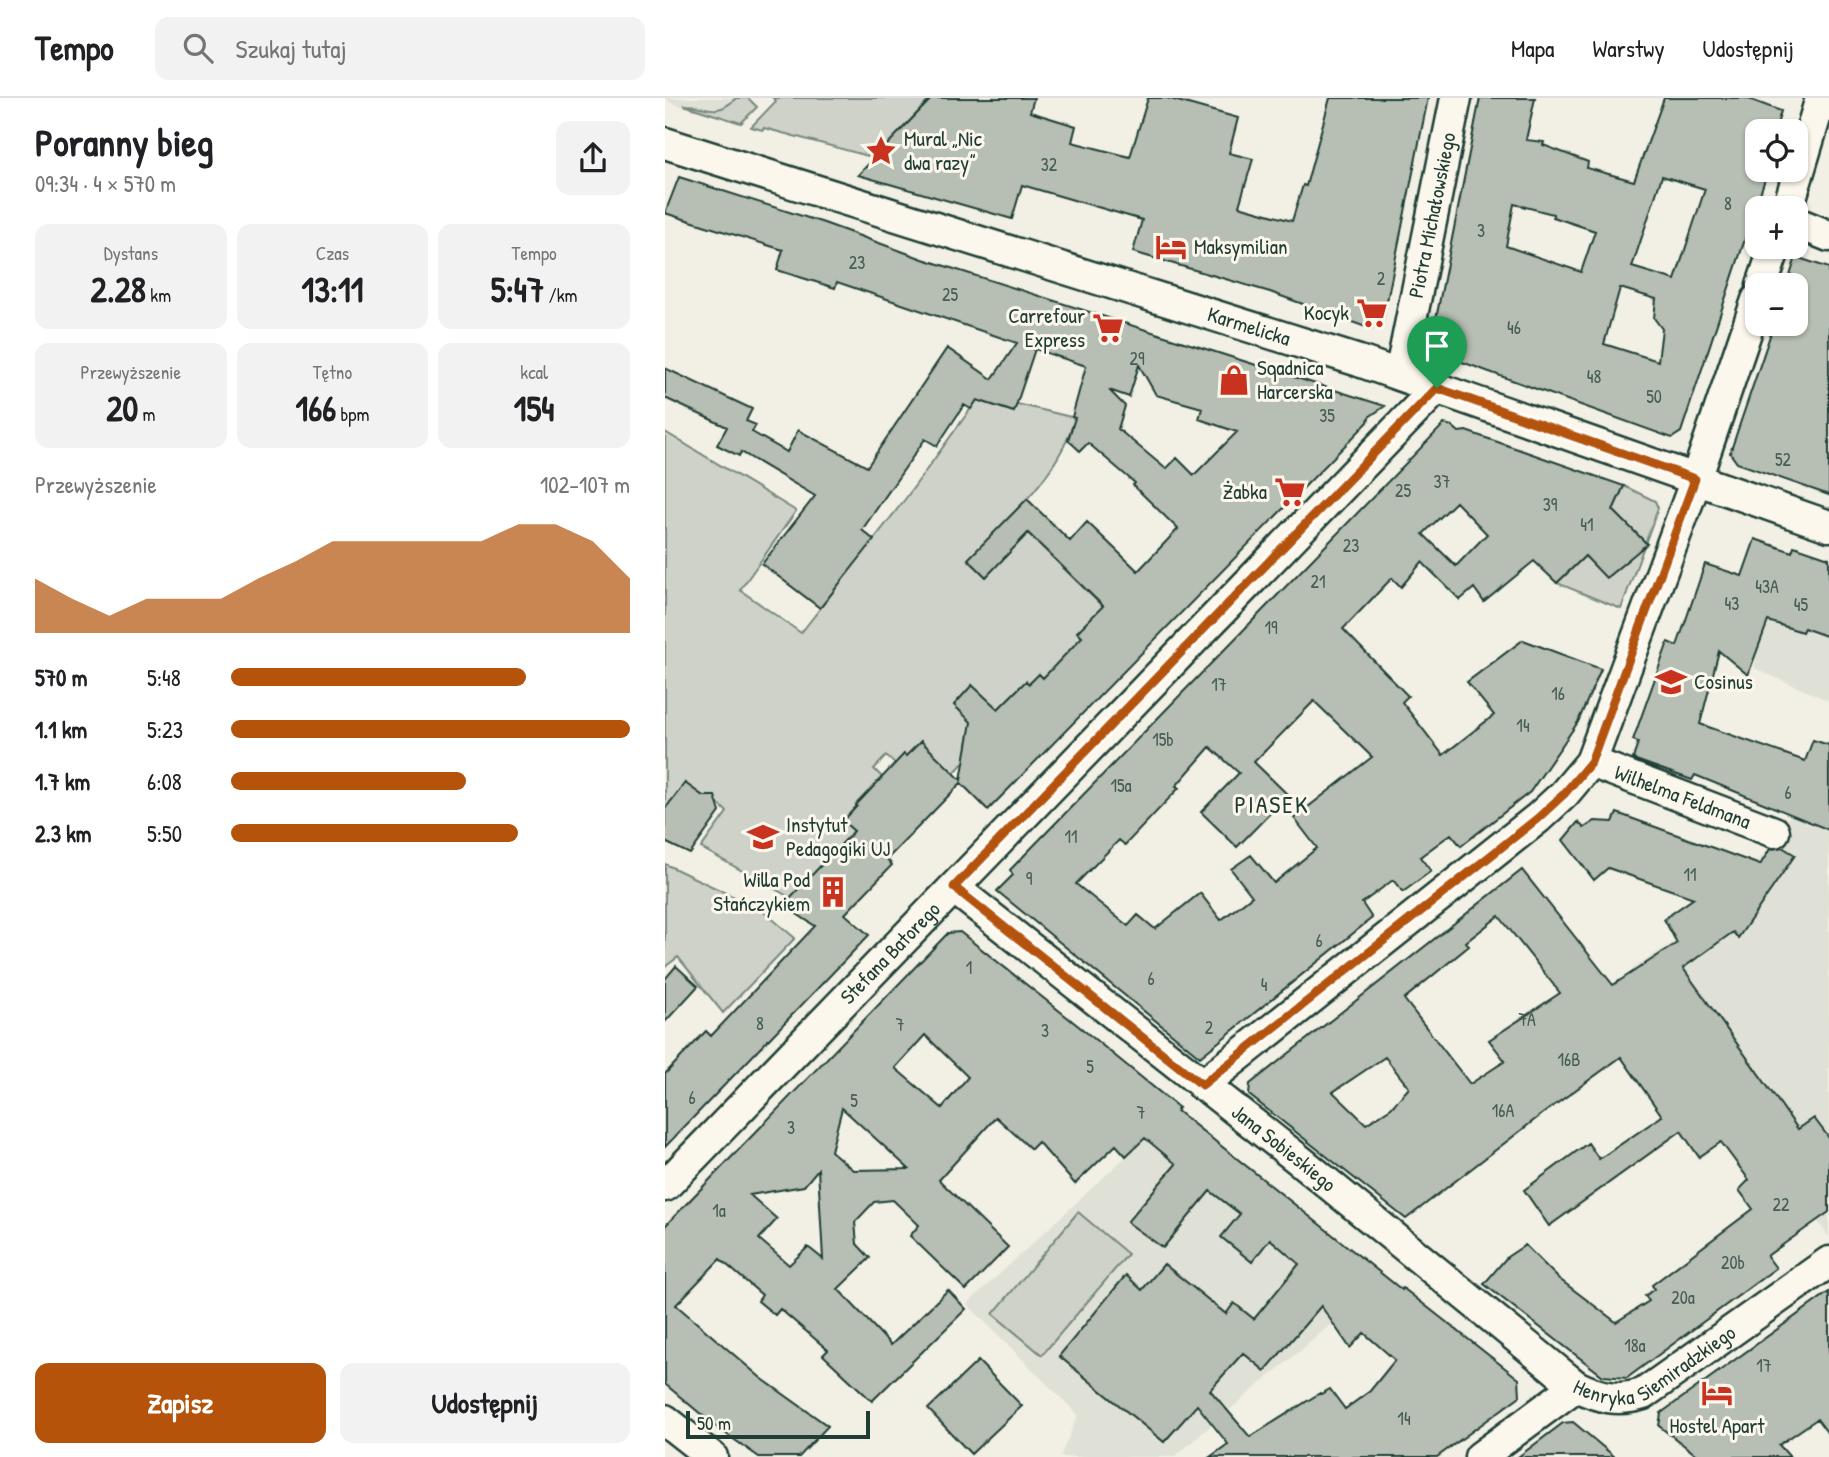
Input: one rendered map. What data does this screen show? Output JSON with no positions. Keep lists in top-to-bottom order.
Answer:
{
  "streets": {
    "street": [
      "Piotra Michałowskiego",
      "Karmelicka",
      "Wilhelma Feldmana",
      "Stefana Batorego",
      "Jana Sobieskiego",
      "Henryka Siemiradzkiego"
    ]
  },
  "crossings": [
    ["Piotra Michałowskiego", "Karmelicka"],
    ["Karmelicka", "Stefana Batorego"],
    ["Stefana Batorego", "Jana Sobieskiego"],
    ["Jana Sobieskiego", "Henryka Siemiradzkiego"]
  ],
  "districts": ["PIASEK"],
  "places": {
    "place": ["Mural „Nic dwa razy”"],
    "hotel": ["Maksymilian", "Hostel Apart"],
    "supermarket": ["Kocyk", "Carrefour Express", "Żabka"],
    "shop": ["Sqadnica Harcerska"],
    "school or university": ["Cosinus", "Instytut Pedagogiki UJ"],
    "building": ["Willa Pod Stańczykiem"]
  },
  "house_numbers": [
    "32",
    "8",
    "3",
    "23",
    "2",
    "25",
    "46",
    "29",
    "48",
    "50",
    "35",
    "52",
    "37",
    "25",
    "39",
    "41",
    "23",
    "21",
    "43A",
    "43",
    "45",
    "19",
    "17",
    "16",
    "14",
    "15b",
    "15a",
    "6",
    "11",
    "11",
    "9",
    "6",
    "1",
    "6",
    "4",
    "7A",
    "8",
    "7",
    "2",
    "3",
    "16B",
    "5",
    "6",
    "5",
    "16A",
    "7",
    "3",
    "22",
    "1a",
    "20b",
    "20a",
    "18a",
    "17",
    "14"
  ],
  "scale_bar": "50 m",
  "page": {
    "header": "Tempo",
    "search": "Szukaj tutaj",
    "nav": ["Mapa", "Warstwy", "Udostępnij"],
    "heading": ["Poranny bieg", "09:34 · 4 × 570 m"],
    "map_buttons": ["+", "−"],
    "stats": [
      ["Dystans", "2.28 km"],
      ["Czas", "13:11"],
      ["Tempo", "5:47 /km"],
      ["Przewyższenie", "20 m"],
      ["Tętno", "166 bpm"],
      ["kcal", "154"]
    ],
    "chart": ["Przewyższenie", "102–107 m"],
    "list": [
      {
        "name": "570 m",
        "note": "5:48"
      },
      {
        "name": "1.1 km",
        "note": "5:23"
      },
      {
        "name": "1.7 km",
        "note": "6:08"
      },
      {
        "name": "2.3 km",
        "note": "5:50"
      }
    ],
    "buttons": ["Zapisz", "Udostępnij"],
    "scale": "50 m"
  }
}
